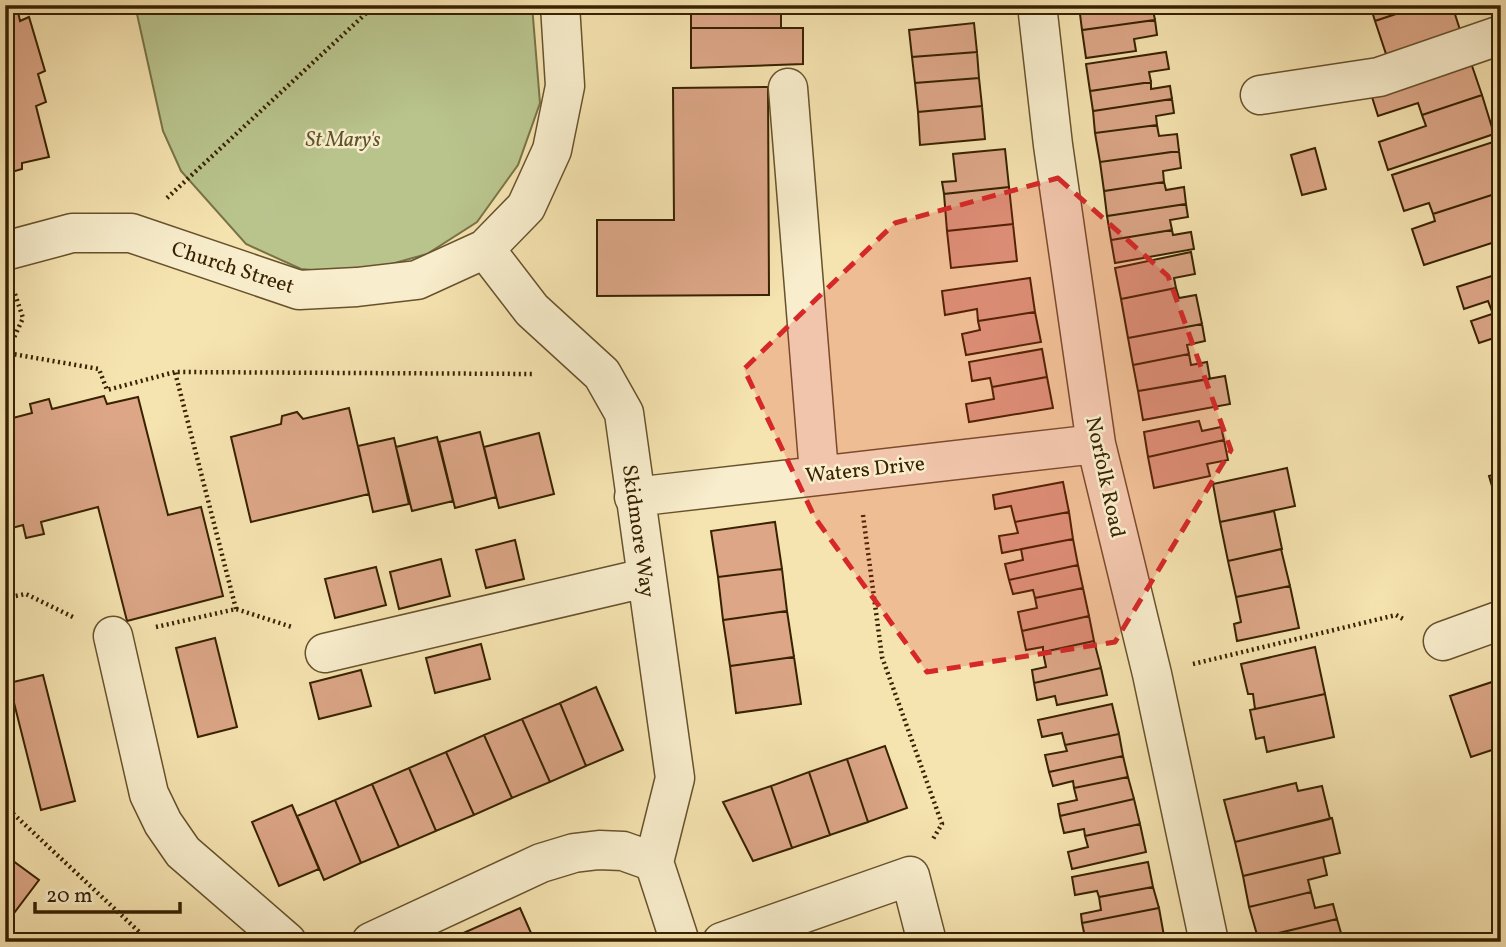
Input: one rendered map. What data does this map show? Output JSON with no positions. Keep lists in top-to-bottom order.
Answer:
{
  "streets": {
    "street": [
      "Church Street",
      "Waters Drive",
      "Norfolk Road",
      "Skidmore Way"
    ]
  },
  "crossings": [
    ["Church Street", "Skidmore Way"],
    ["Waters Drive", "Norfolk Road"],
    ["Waters Drive", "Skidmore Way"]
  ],
  "parks": ["St Mary's"],
  "scale_bar": "20 m"
}
